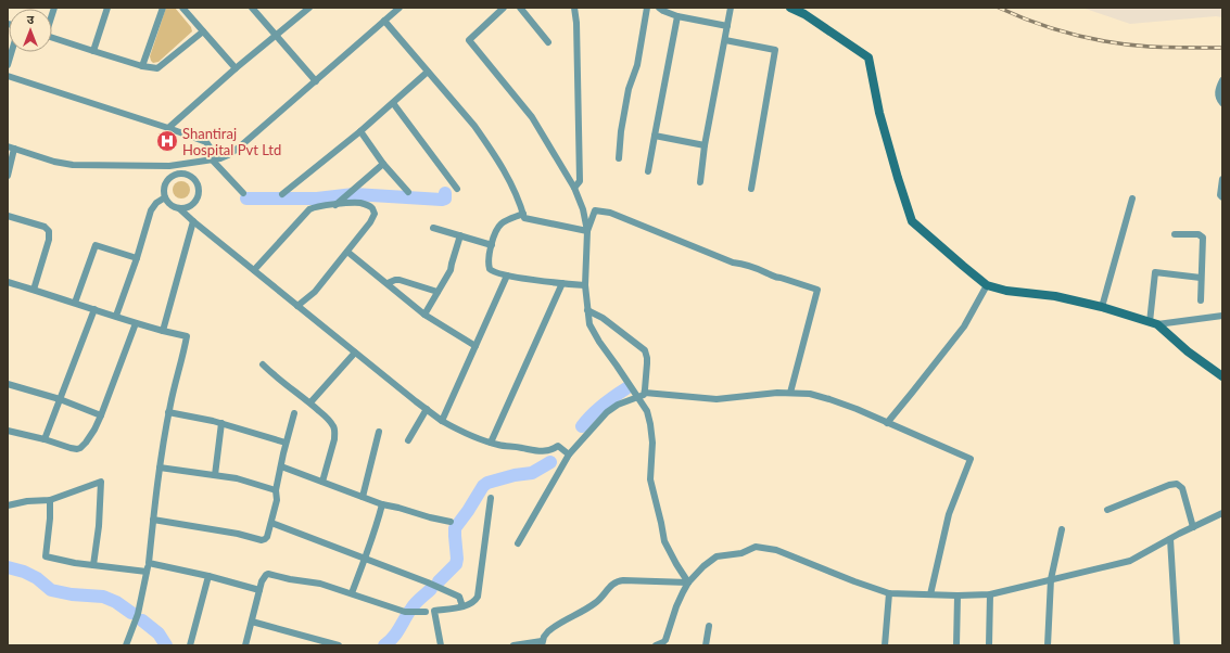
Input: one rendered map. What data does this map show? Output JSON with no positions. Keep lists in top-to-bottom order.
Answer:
{
  "places": {
    "hospital": ["Shantiraj Hospital Pvt Ltd"]
  },
  "north": "top"
}
